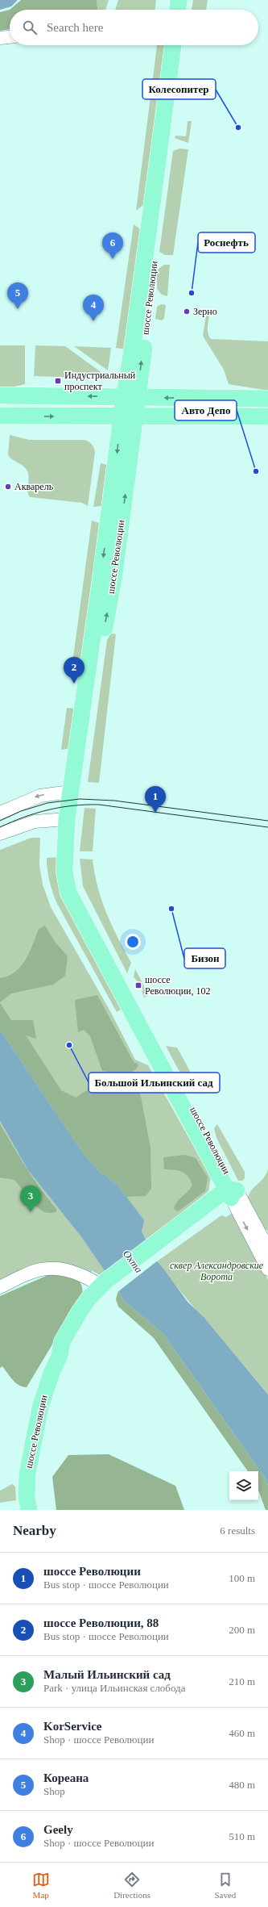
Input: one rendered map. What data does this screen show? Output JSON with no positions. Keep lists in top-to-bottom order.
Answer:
{
  "streets": {
    "main road": ["шоссе Революции"]
  },
  "water": ["Охта"],
  "parks": ["сквер Александровские Ворота"],
  "places": {
    "other": [
      "Колесопитер",
      "Роснефть",
      "Зерно",
      "Авто Депо",
      "Акварель",
      "Бизон",
      "Большой Ильинский сад"
    ],
    "transit": ["Индустриальный проспект", "шоссе Революции, 102"]
  },
  "page": {
    "search": "Search here",
    "pins": [
      "6",
      "5",
      "4",
      "2",
      "1",
      "3"
    ],
    "heading": ["Nearby", "6 results"],
    "list": [
      {
        "mark": "1",
        "name": "шоссе Революции",
        "note": "Bus stop · шоссе Революции",
        "value": "100 m"
      },
      {
        "mark": "2",
        "name": "шоссе Революции, 88",
        "note": "Bus stop · шоссе Революции",
        "value": "200 m"
      },
      {
        "mark": "3",
        "name": "Малый Ильинский сад",
        "note": "Park · улица Ильинская слобода",
        "value": "210 m"
      },
      {
        "mark": "4",
        "name": "KorService",
        "note": "Shop · шоссе Революции",
        "value": "460 m"
      },
      {
        "mark": "5",
        "name": "Кореана",
        "note": "Shop",
        "value": "480 m"
      },
      {
        "mark": "6",
        "name": "Geely",
        "note": "Shop · шоссе Революции",
        "value": "510 m"
      }
    ],
    "nav": ["Map", "Directions", "Saved"]
  }
}
